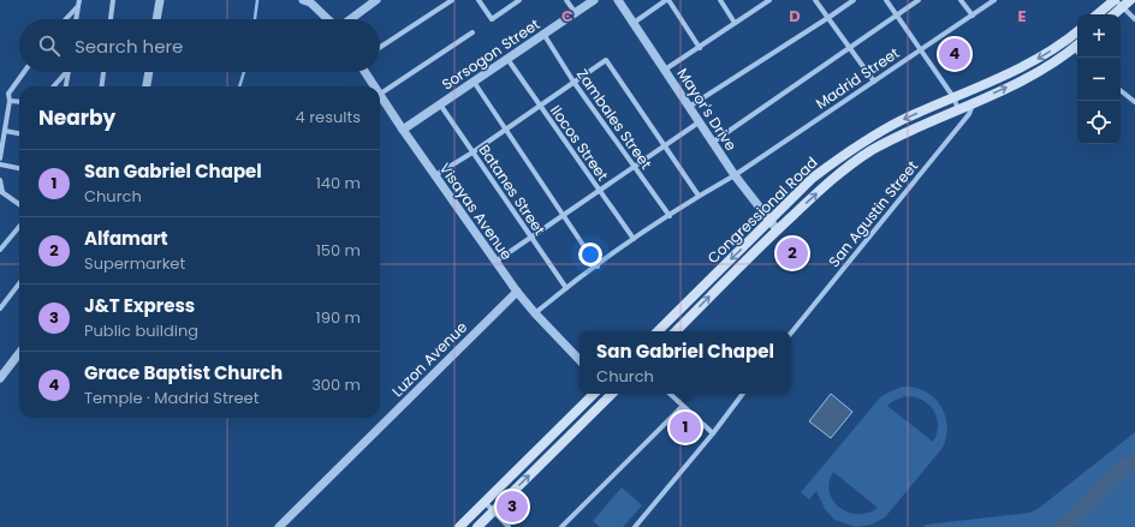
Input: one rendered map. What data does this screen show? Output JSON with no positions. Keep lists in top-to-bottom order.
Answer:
{
  "streets": {
    "main road": ["Congressional Road"],
    "street": [
      "Sorsogon Street",
      "Madrid Street",
      "Mayor's Drive",
      "Zambales Street",
      "Ilocos Street",
      "Batanes Street",
      "Visayas Avenue",
      "San Agustin Street",
      "Luzon Avenue"
    ]
  },
  "crossings": [
    ["Sorsogon Street", "Zambales Street"],
    ["Sorsogon Street", "Ilocos Street"],
    ["Sorsogon Street", "Batanes Street"],
    ["Sorsogon Street", "Visayas Avenue"],
    ["Madrid Street", "Mayor's Drive"],
    ["Mayor's Drive", "Congressional Road"],
    ["Congressional Road", "San Agustin Street"],
    ["Visayas Avenue", "Luzon Avenue"]
  ],
  "page": {
    "map_buttons": ["+", "−"],
    "search": "Search here",
    "pins": [
      "4",
      "2",
      "1",
      "3"
    ],
    "heading": ["Nearby", "4 results"],
    "list": [
      {
        "mark": "1",
        "name": "San Gabriel Chapel",
        "note": "Church",
        "value": "140 m"
      },
      {
        "mark": "2",
        "name": "Alfamart",
        "note": "Supermarket",
        "value": "150 m"
      },
      {
        "mark": "3",
        "name": "J&T Express",
        "note": "Public building",
        "value": "190 m"
      },
      {
        "mark": "4",
        "name": "Grace Baptist Church",
        "note": "Temple · Madrid Street",
        "value": "300 m"
      }
    ],
    "popup": ["San Gabriel Chapel", "Church"]
  },
  "grid": {
    "columns": ["C", "D", "E"]
  }
}
